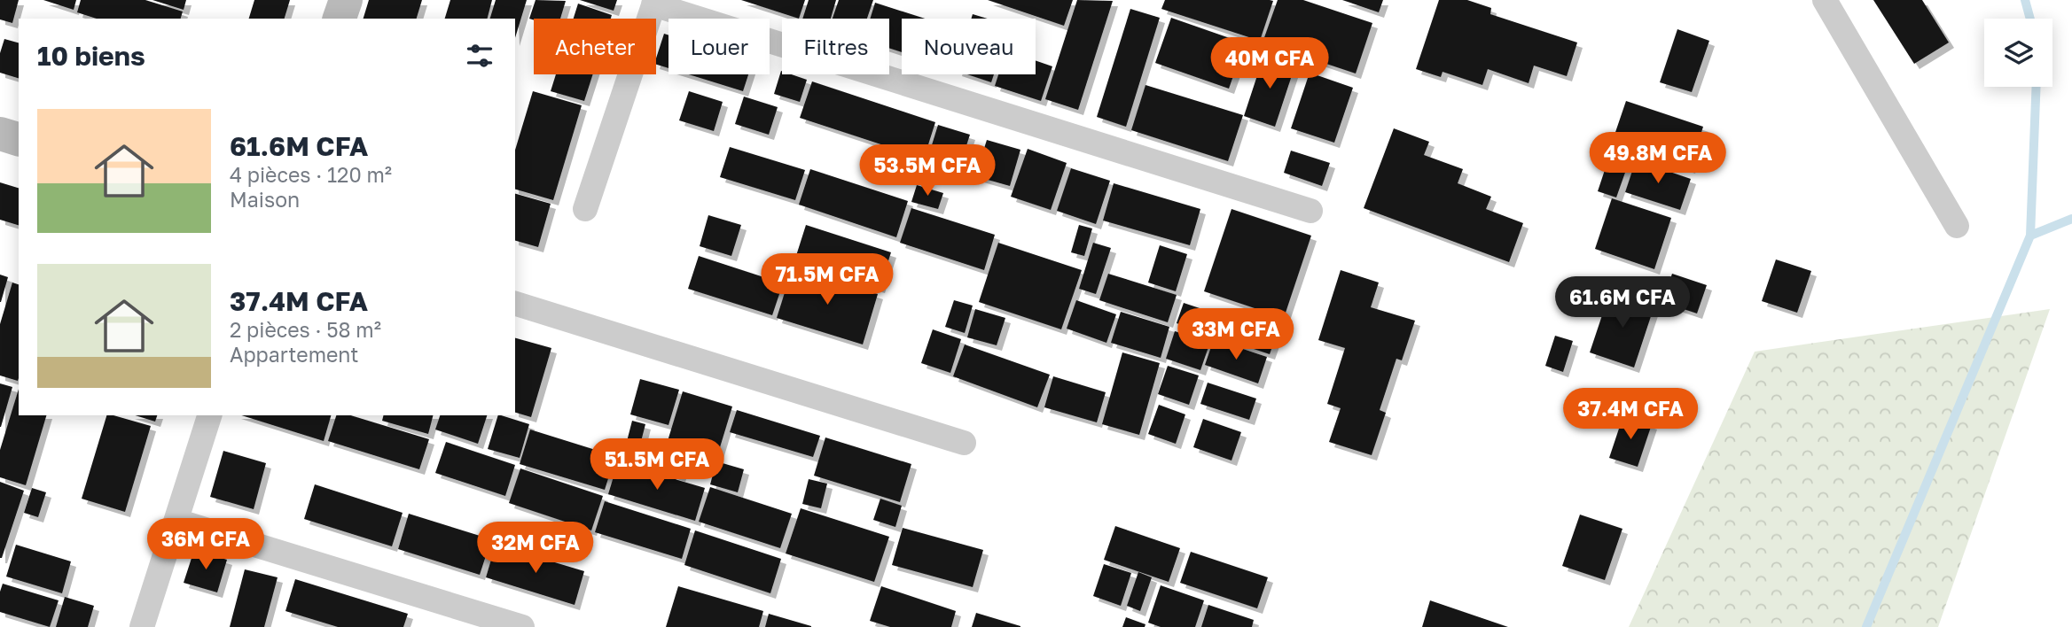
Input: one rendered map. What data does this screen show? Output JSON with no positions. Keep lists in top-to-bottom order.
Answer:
{
  "page": {
    "chip": [
      "Acheter",
      "Louer",
      "Filtres",
      "Nouveau"
    ],
    "heading": "10 biens",
    "price": [
      "40M CFA",
      "49.8M CFA",
      "53.5M CFA",
      "71.5M CFA",
      "61.6M CFA",
      "33M CFA",
      "37.4M CFA",
      "51.5M CFA",
      "36M CFA",
      "32M CFA"
    ],
    "list": [
      {
        "name": "61.6M CFA",
        "note": "4 pièces · 120 m² · Maison"
      },
      {
        "name": "37.4M CFA",
        "note": "2 pièces · 58 m² · Appartement"
      }
    ]
  }
}
